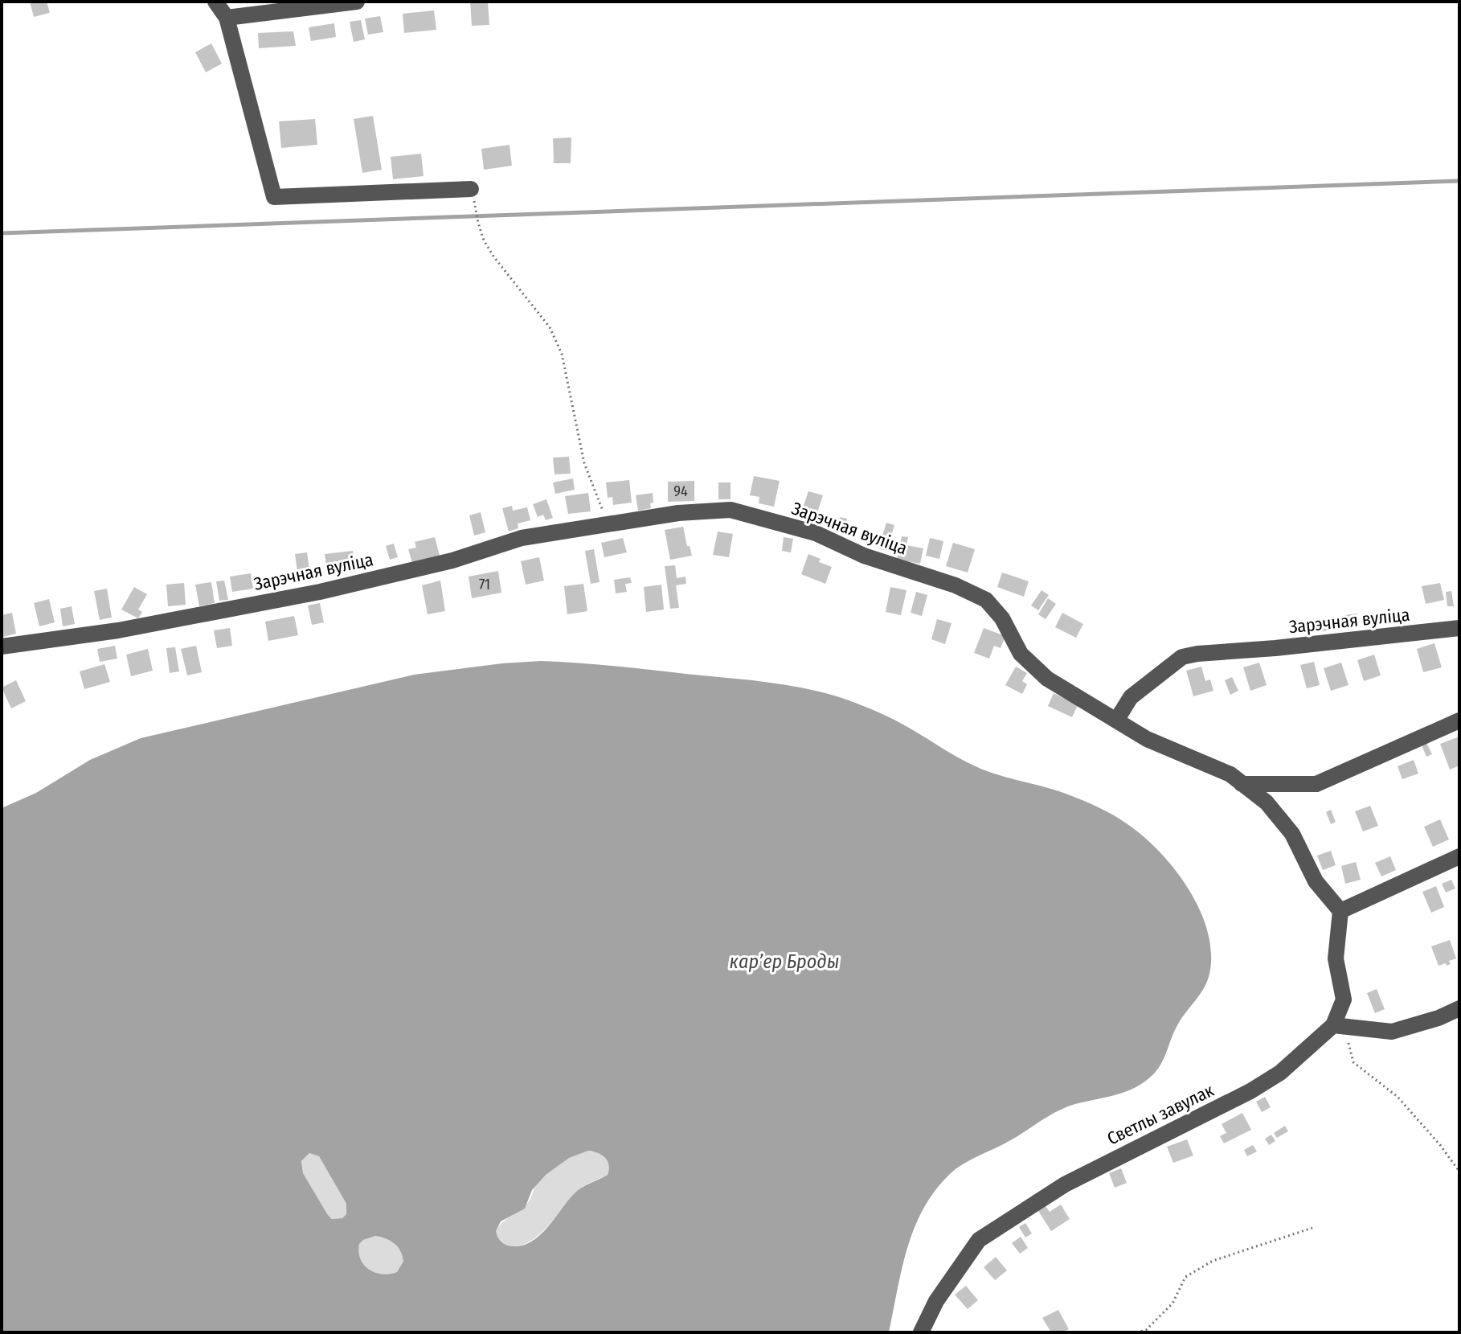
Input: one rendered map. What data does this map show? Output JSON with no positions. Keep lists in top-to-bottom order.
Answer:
{
  "streets": {
    "street": ["Зарэчная вуліца", "Светлы завулак"]
  },
  "water": ["карʼер Броды"],
  "house_numbers": ["94", "71"]
}
